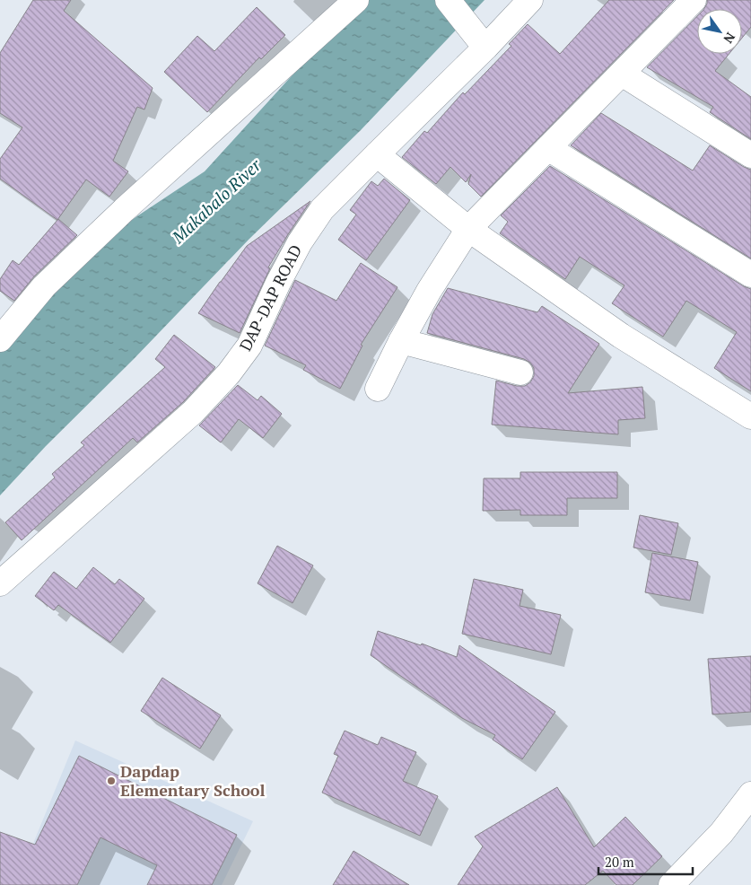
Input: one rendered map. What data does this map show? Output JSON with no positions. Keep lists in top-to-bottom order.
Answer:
{
  "streets": {
    "street": ["DAP-DAP ROAD"]
  },
  "water": ["Makabalo River"],
  "places": ["Dapdap Elementary School"],
  "scale_bar": "20 m",
  "north": "bottom right"
}
